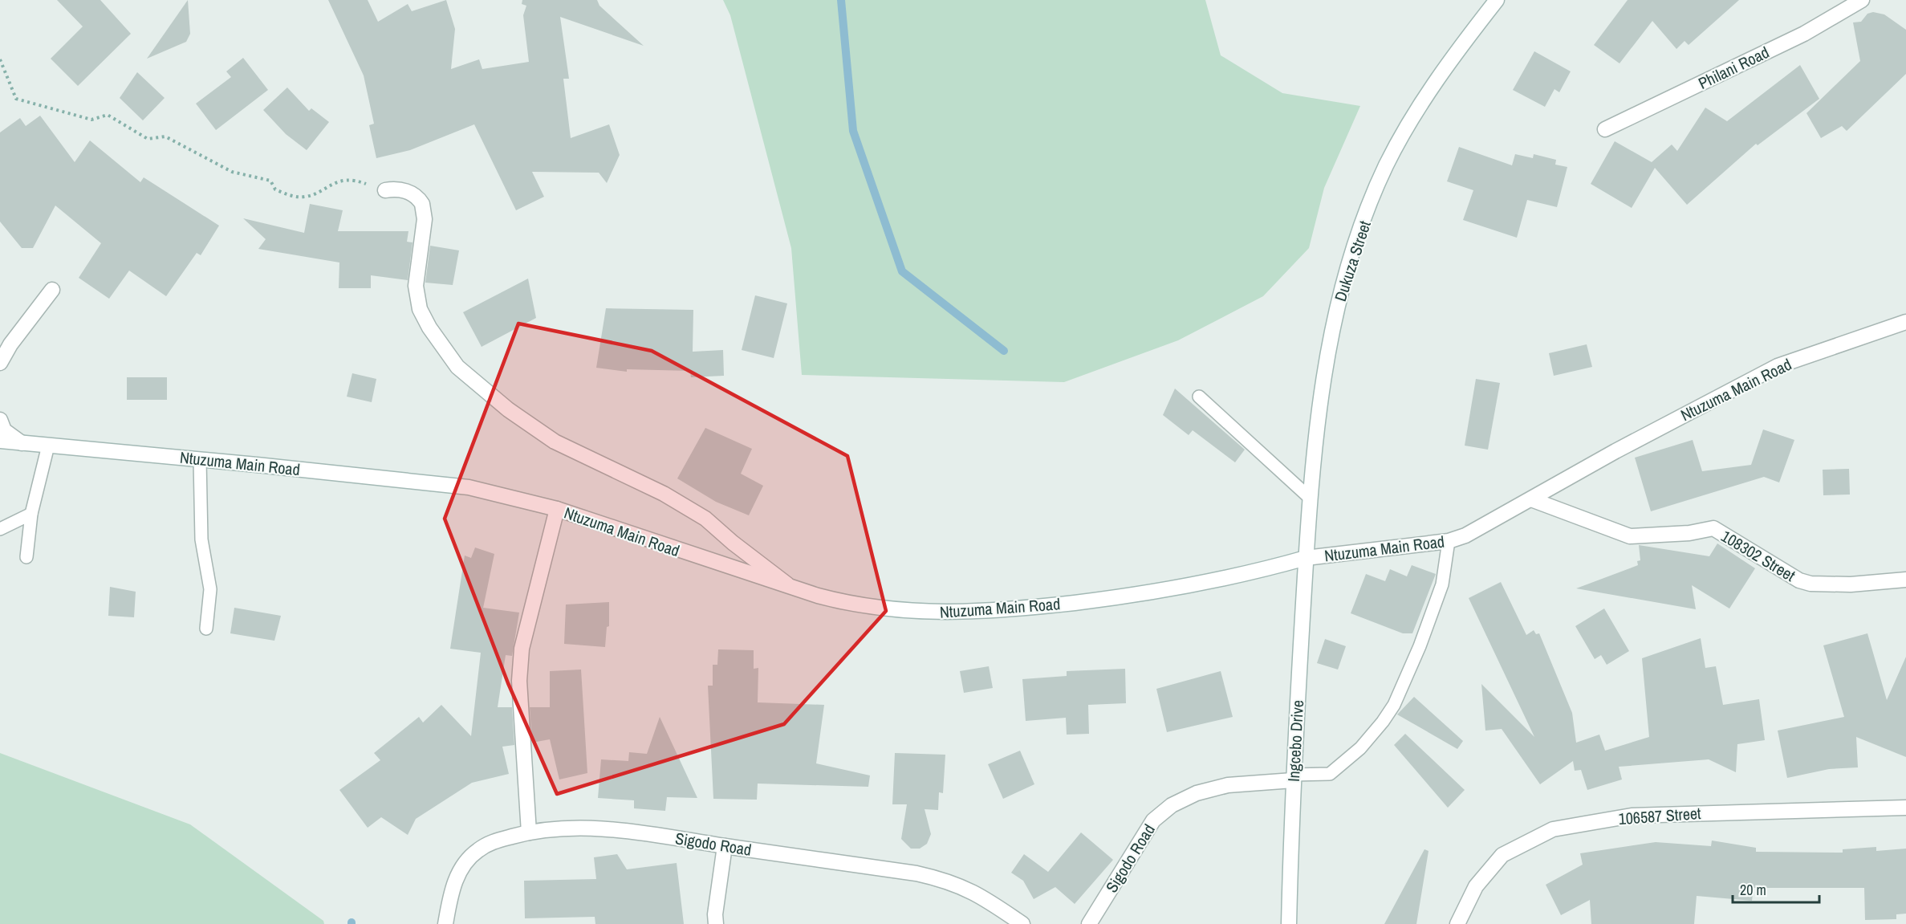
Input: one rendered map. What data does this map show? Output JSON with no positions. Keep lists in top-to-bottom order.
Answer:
{
  "streets": {
    "street": [
      "Philani Road",
      "Dukuza Street",
      "Ntuzuma Main Road",
      "108302 Street",
      "Ingcebo Drive",
      "106587 Street",
      "Sigodo Road"
    ]
  },
  "crossings": [
    ["Dukuza Street", "Ntuzuma Main Road"],
    ["Dukuza Street", "Ingcebo Drive"],
    ["Ntuzuma Main Road", "108302 Street"],
    ["Ntuzuma Main Road", "Ingcebo Drive"],
    ["Ingcebo Drive", "Sigodo Road"]
  ],
  "scale_bar": "20 m"
}
